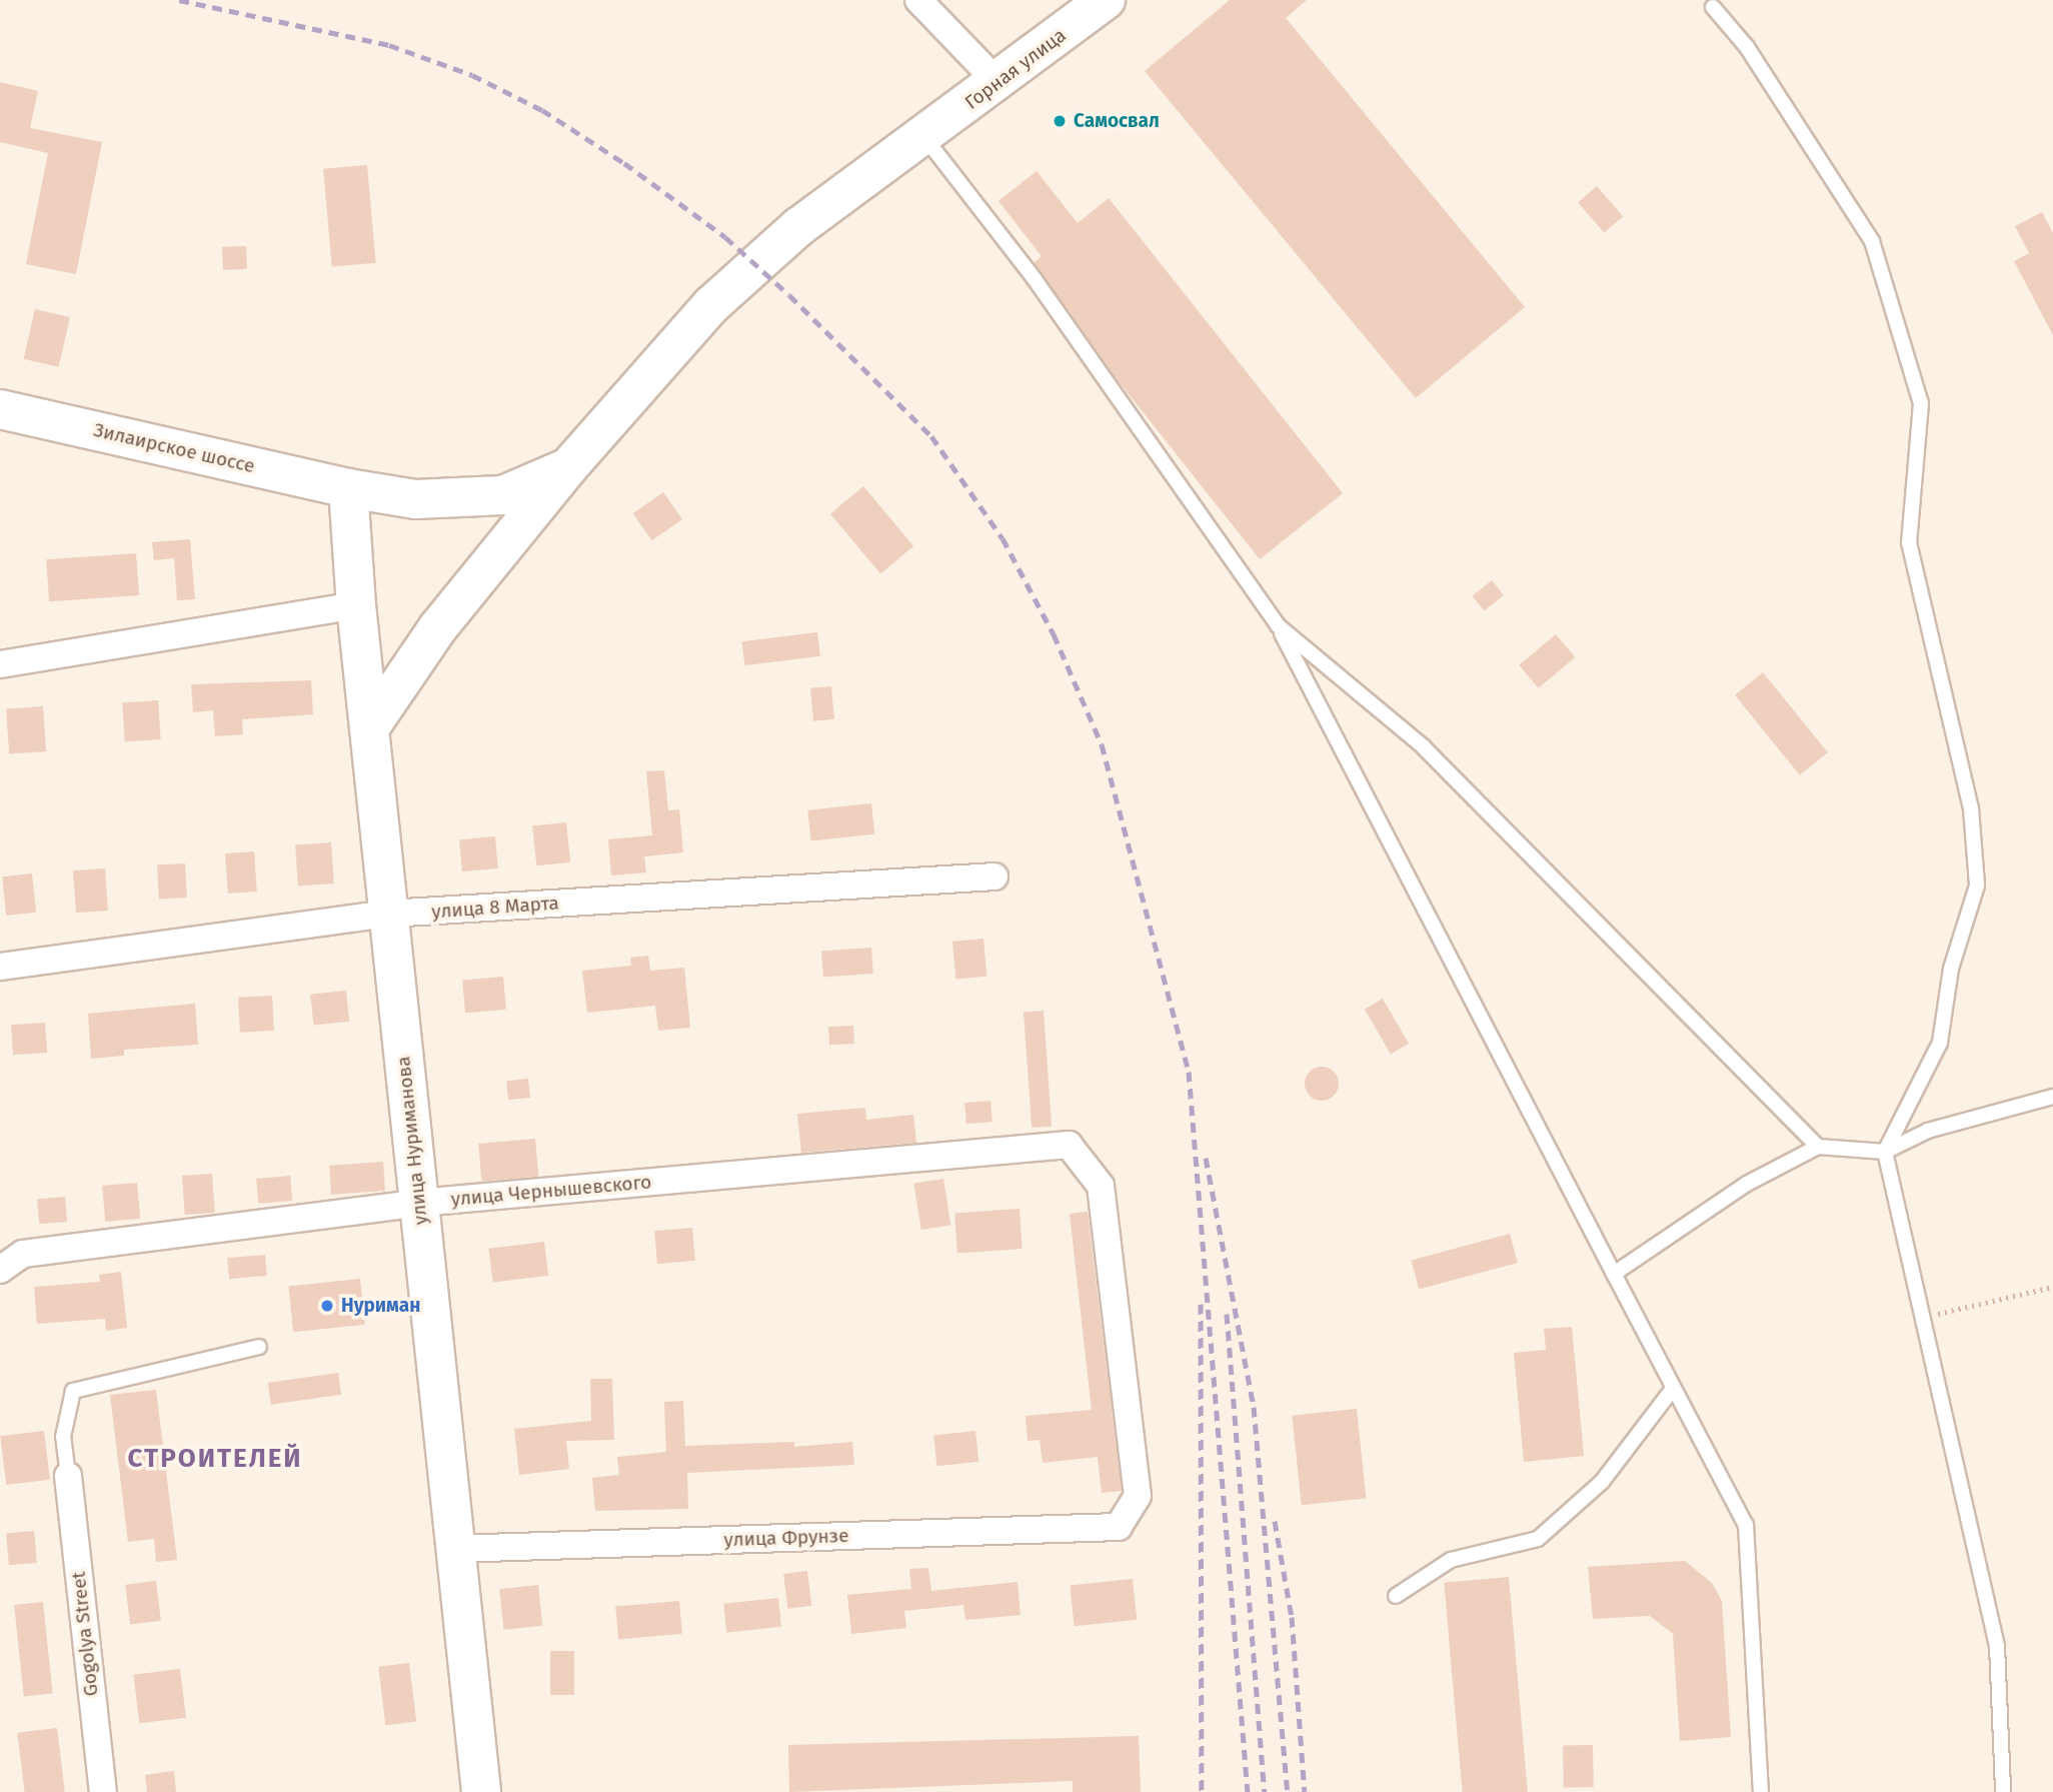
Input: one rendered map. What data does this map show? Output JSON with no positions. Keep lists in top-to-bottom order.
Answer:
{
  "streets": {
    "main road": ["Горная улица", "Зилаирское шоссе", "улица Нуриманова"],
    "street": [
      "улица 8 Марта",
      "улица Чернышевского",
      "улица Фрунзе",
      "Gogolya Street"
    ]
  },
  "crossings": [
    ["Горная улица", "Зилаирское шоссе"],
    ["Горная улица", "улица Нуриманова"],
    ["Зилаирское шоссе", "улица Нуриманова"],
    ["улица 8 Марта", "улица Нуриманова"],
    ["улица Нуриманова", "улица Чернышевского"],
    ["улица Нуриманова", "улица Фрунзе"],
    ["улица Чернышевского", "улица Фрунзе"]
  ],
  "districts": ["СТРОИТЕЛЕЙ"],
  "places": ["Самосвал", "Нуриман"]
}
